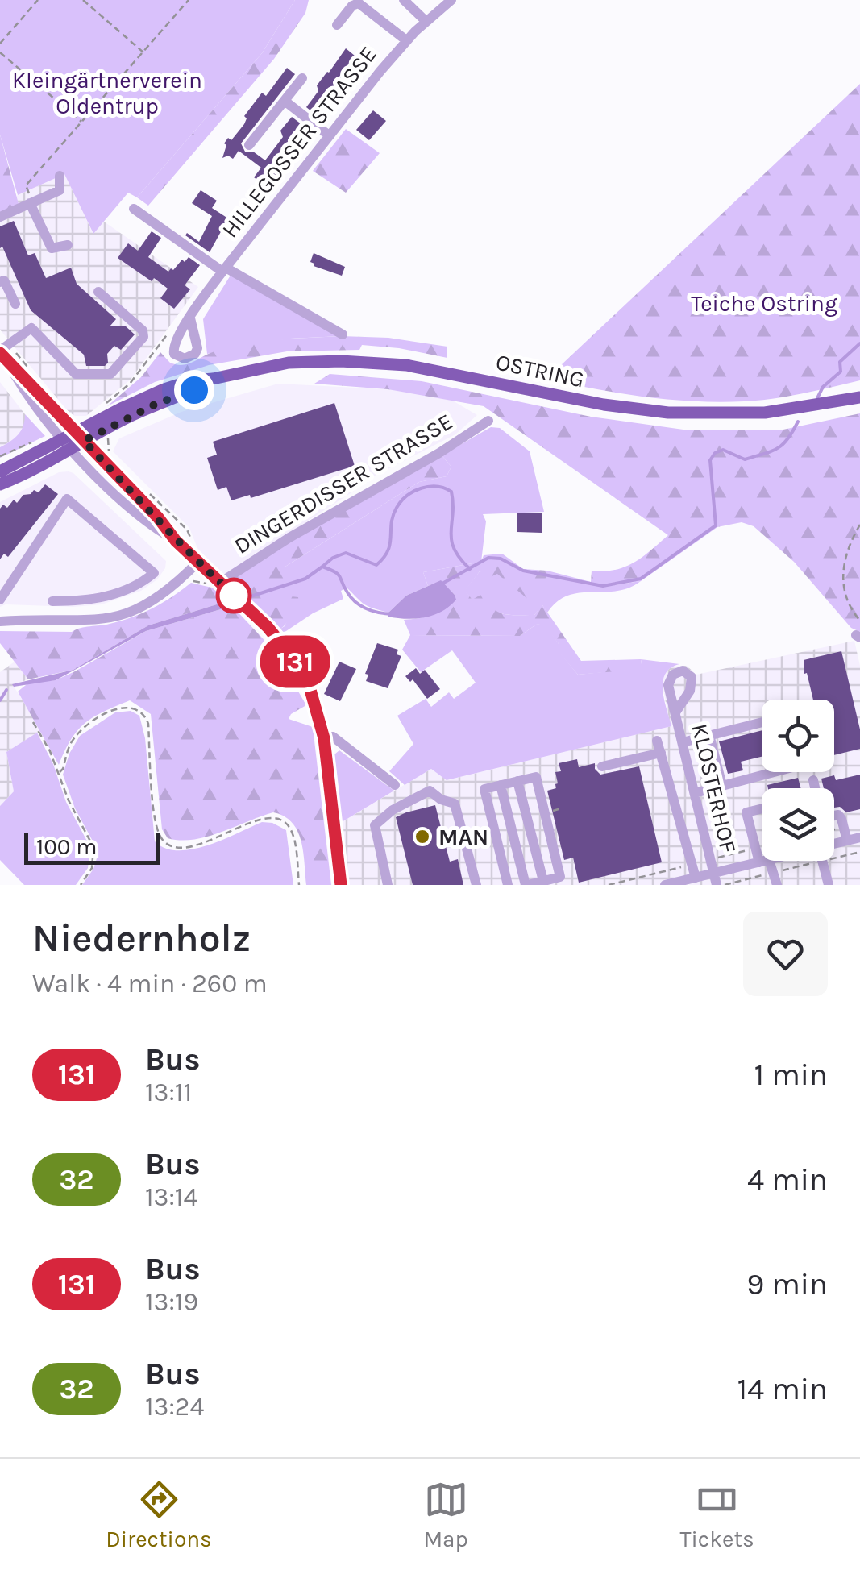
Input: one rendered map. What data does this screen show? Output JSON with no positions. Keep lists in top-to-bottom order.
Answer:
{
  "streets": {
    "main road": ["OSTRING"],
    "street": ["HILLEGOSSER STRASSE", "DINGERDISSER STRASSE", "KLOSTERHOF"]
  },
  "crossings": [
    ["OSTRING", "DINGERDISSER STRASSE"]
  ],
  "parks": ["Kleingärtnerverein Oldentrup", "Teiche Ostring"],
  "places": ["MAN"],
  "lines": ["bus line 131"],
  "scale_bar": "100 m",
  "page": {
    "on_map": "131",
    "scale": "100 m",
    "heading": ["Niedernholz", "Walk · 4 min · 260 m"],
    "list": [
      {
        "mark": "131",
        "name": "Bus",
        "note": "13:11",
        "value": "1 min"
      },
      {
        "mark": "32",
        "name": "Bus",
        "note": "13:14",
        "value": "4 min"
      },
      {
        "mark": "131",
        "name": "Bus",
        "note": "13:19",
        "value": "9 min"
      },
      {
        "mark": "32",
        "name": "Bus",
        "note": "13:24",
        "value": "14 min"
      }
    ],
    "tabs": ["Directions", "Map", "Tickets"]
  }
}
